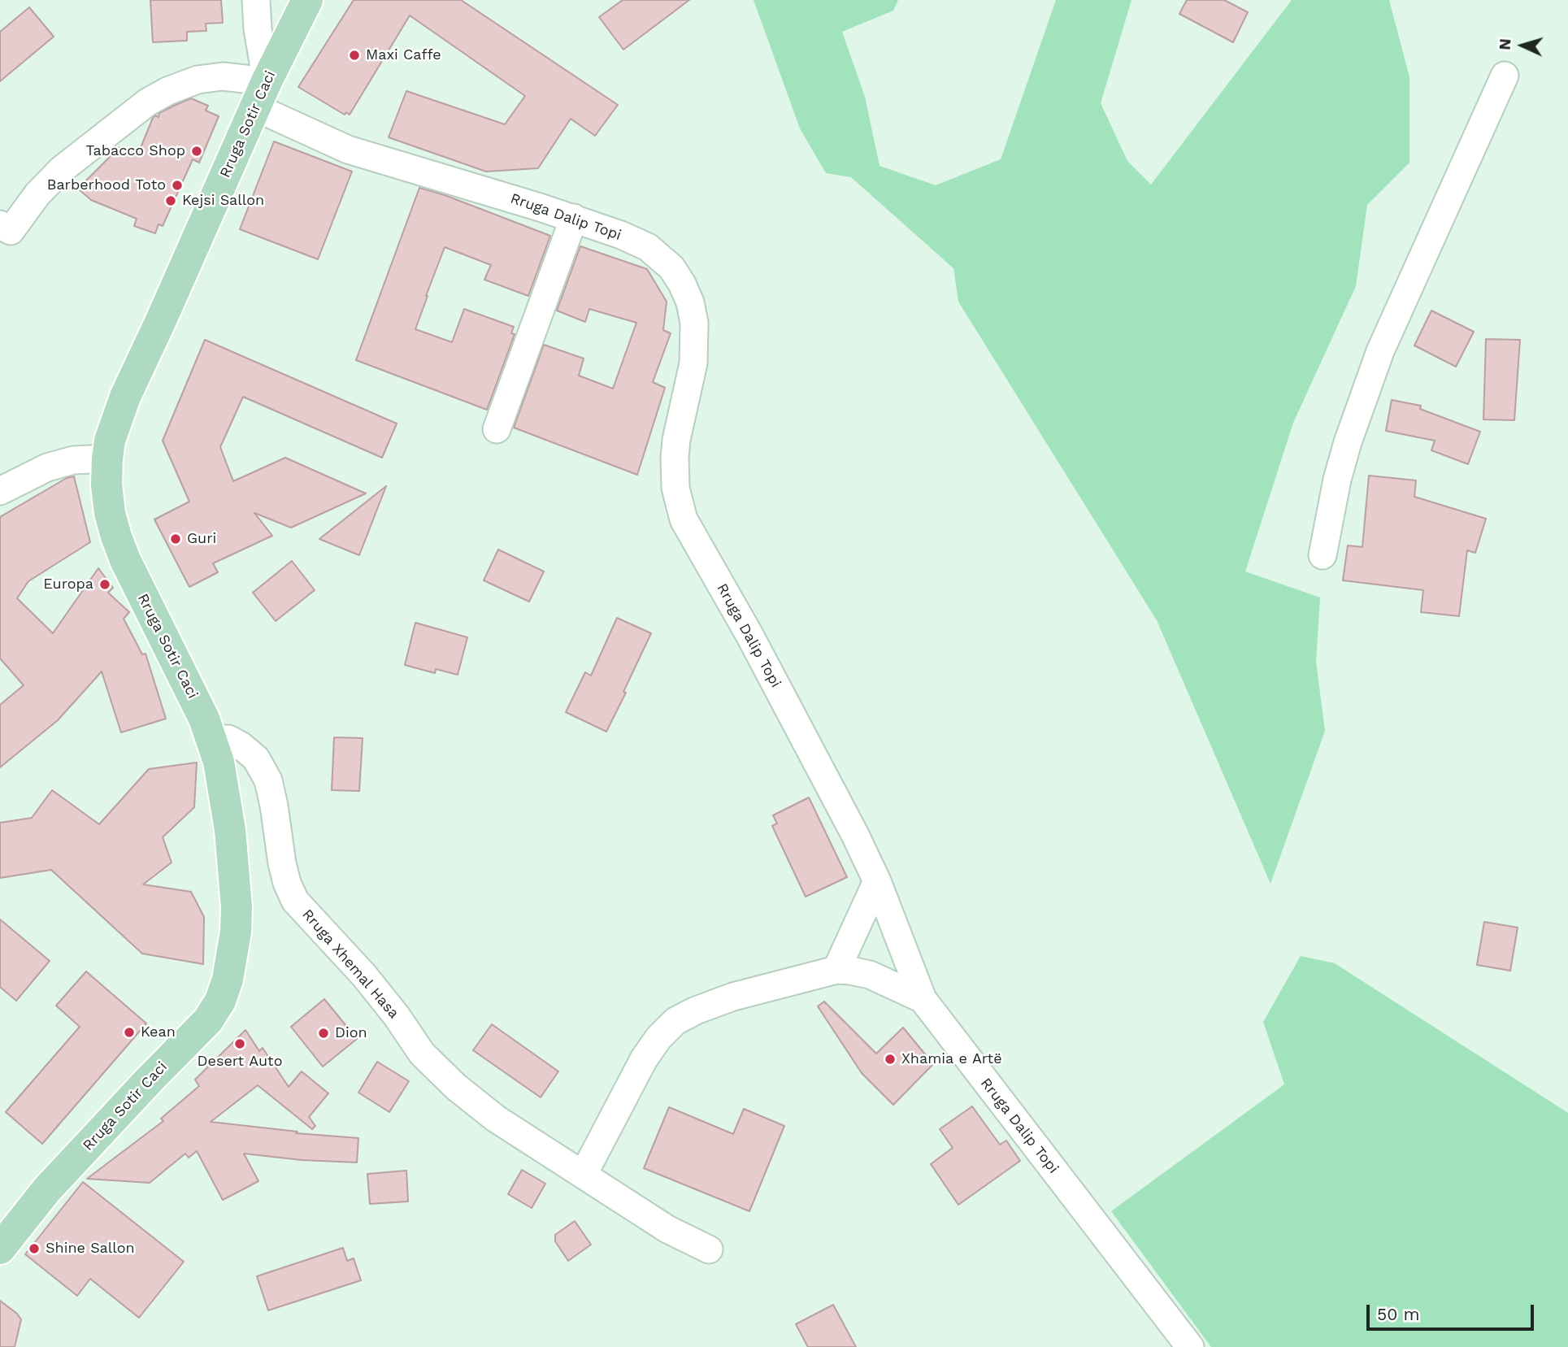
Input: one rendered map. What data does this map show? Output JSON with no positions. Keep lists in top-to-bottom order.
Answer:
{
  "streets": {
    "main road": ["Rruga Sotir Caci"],
    "street": ["Rruga Dalip Topi", "Rruga Xhemal Hasa"]
  },
  "crossings": [
    ["Rruga Sotir Caci", "Rruga Dalip Topi"],
    ["Rruga Sotir Caci", "Rruga Xhemal Hasa"]
  ],
  "places": [
    "Maxi Caffe",
    "Tabacco Shop",
    "Barberhood Toto",
    "Kejsi Sallon",
    "Guri",
    "Europa",
    "Kean",
    "Dion",
    "Desert Auto",
    "Xhamia e Artë",
    "Shine Sallon"
  ],
  "scale_bar": "50 m",
  "north": "left"
}
